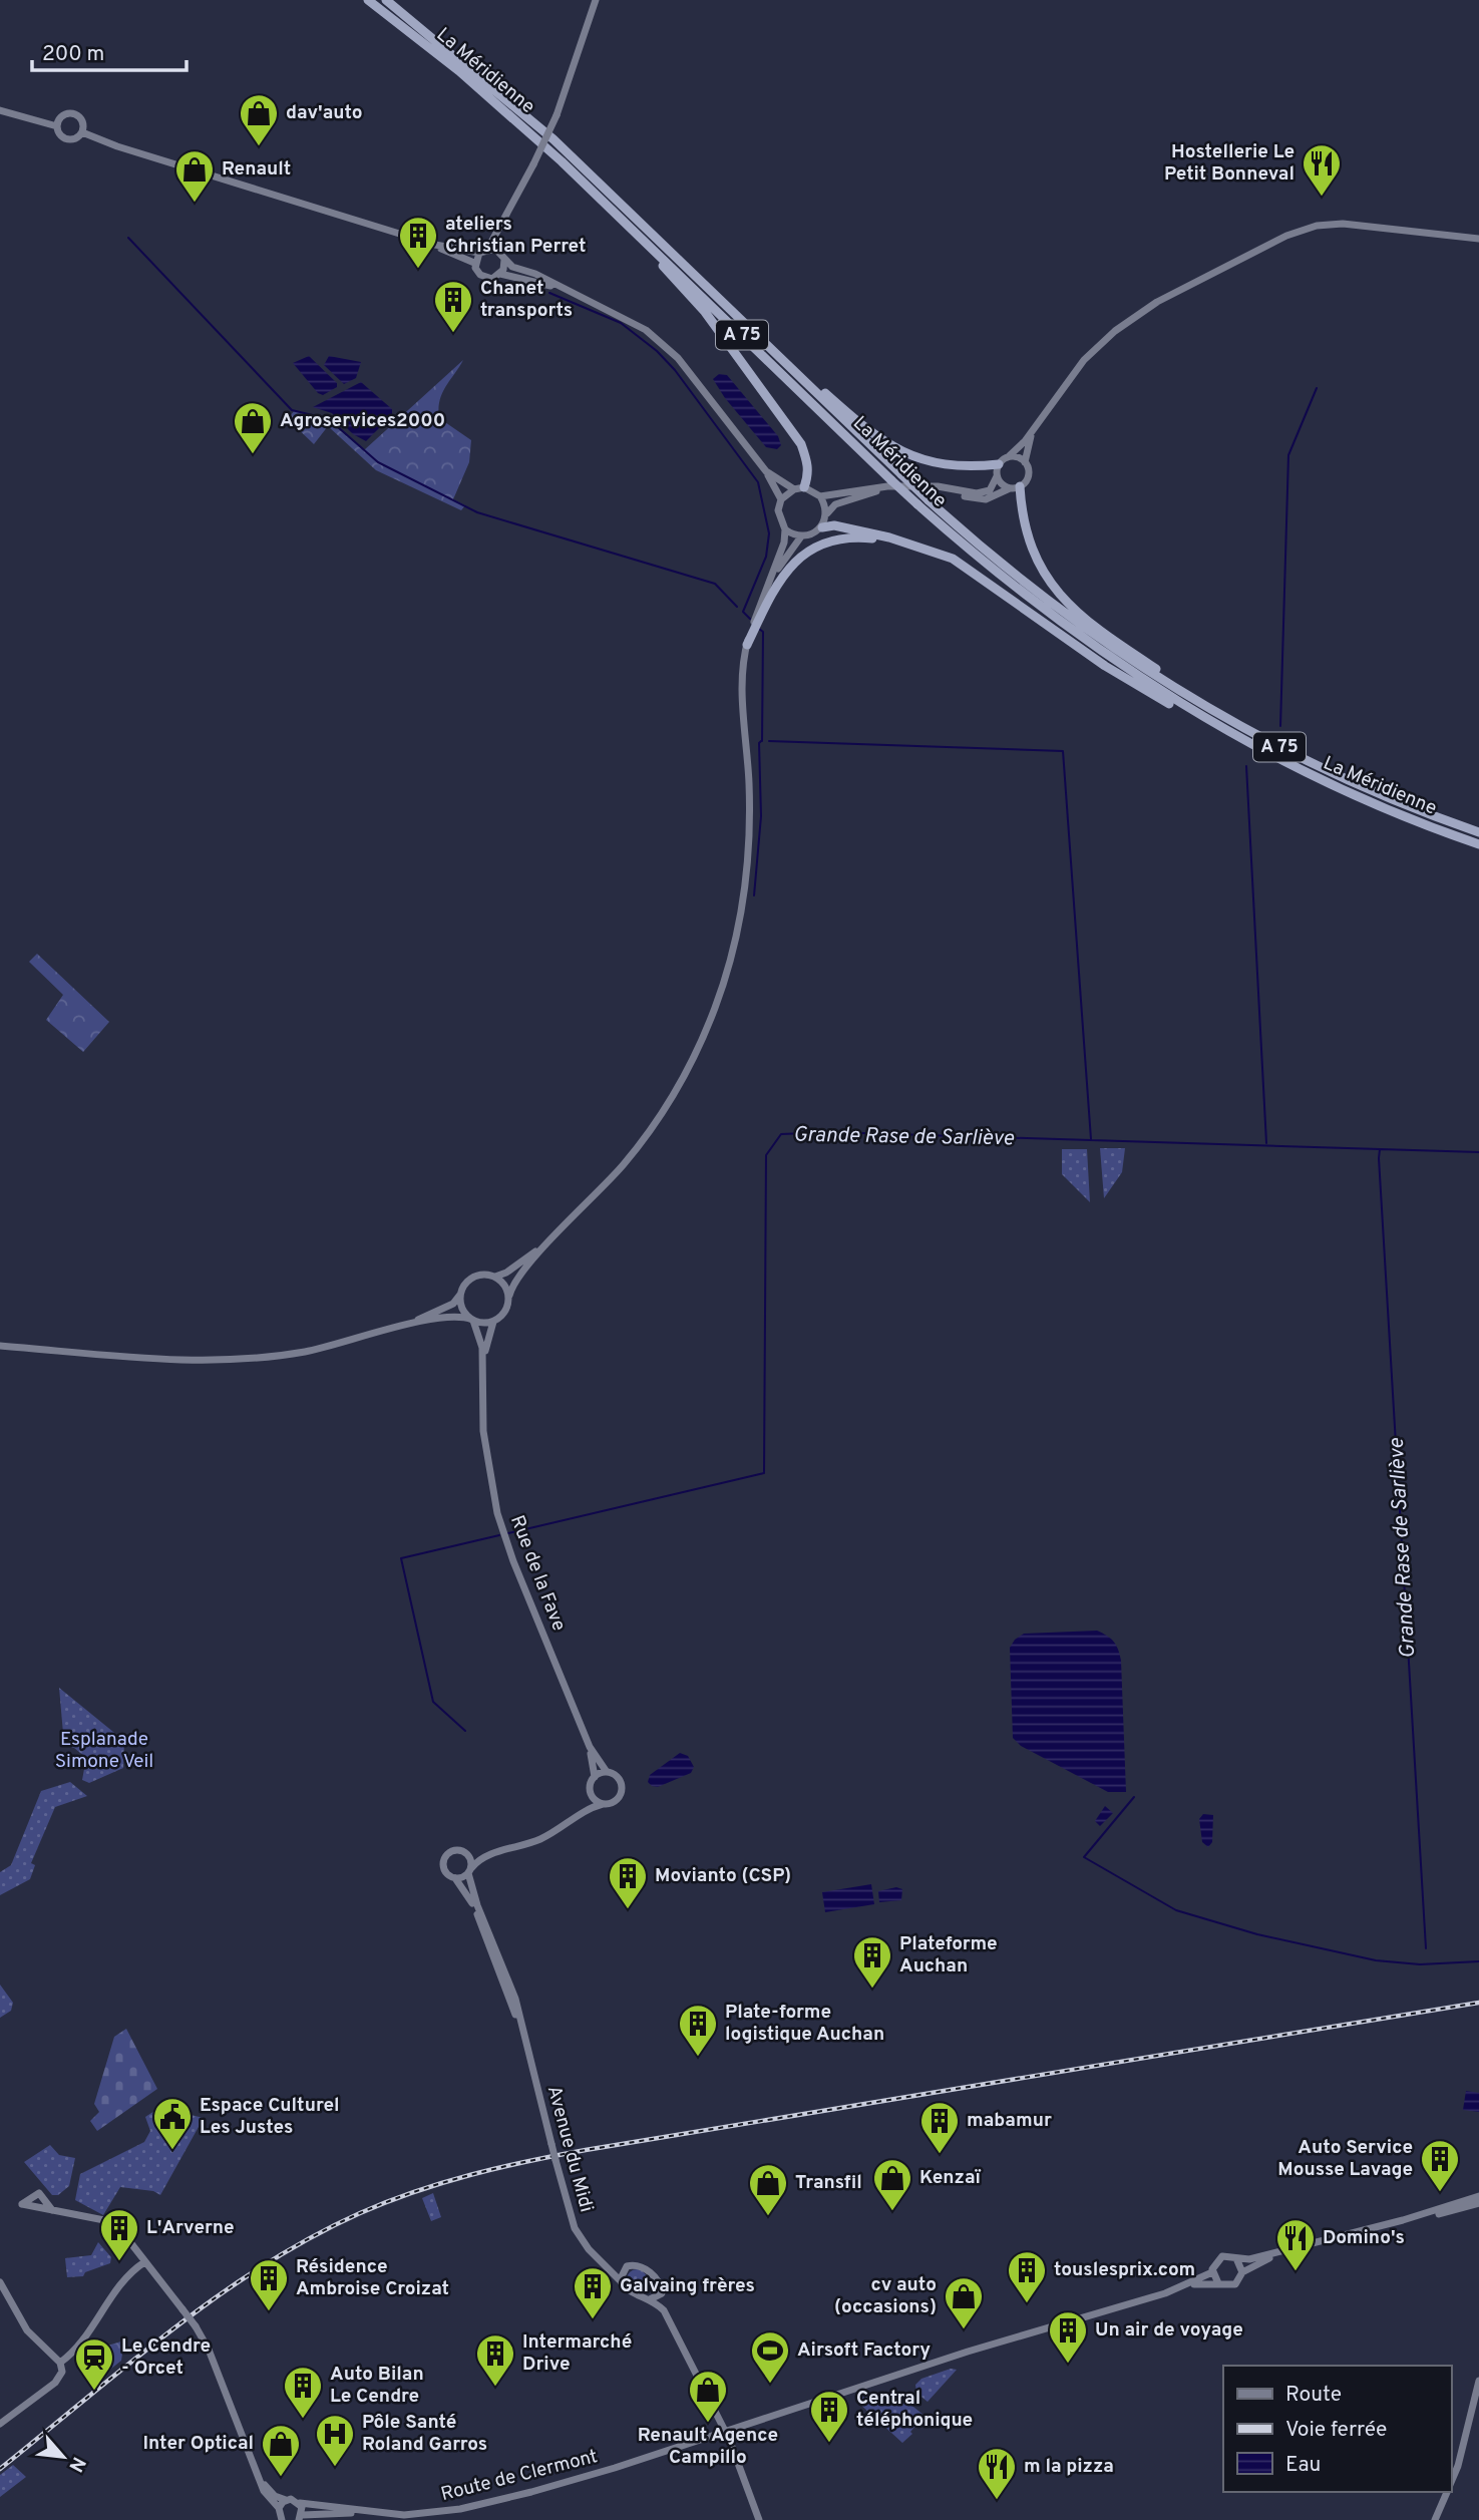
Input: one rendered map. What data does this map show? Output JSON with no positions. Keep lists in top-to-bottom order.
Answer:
{
  "streets": {
    "highway": ["La Méridienne", "A 75"],
    "main road": ["Rue de la Fave", "Avenue du Midi", "Route de Clermont"]
  },
  "water": ["Grande Rase de Sarliève"],
  "parks": ["Esplanade Simone Veil"],
  "places": {
    "shop": [
      "dav'auto",
      "Renault",
      "Agroservices2000",
      "Kenzaï",
      "Transfil",
      "cv auto (occasions)",
      "Renault Agence Campillo",
      "Inter Optical"
    ],
    "restaurant": ["Hostellerie Le Petit Bonneval", "Domino's", "m la pizza"],
    "building": [
      "ateliers Christian Perret",
      "Chanet transports",
      "Movianto (CSP)",
      "Plateforme Auchan",
      "Plate-forme logistique Auchan",
      "mabamur",
      "Auto Service Mousse Lavage",
      "L'Arverne",
      "touslesprix.com",
      "Résidence Ambroise Croizat",
      "Galvaing frères",
      "Un air de voyage",
      "Intermarché Drive",
      "Auto Bilan Le Cendre",
      "Central téléphonique"
    ],
    "public building": ["Espace Culturel Les Justes"],
    "sports": ["Airsoft Factory"],
    "station": ["Le Cendre - Orcet"],
    "hospital": ["Pôle Santé Roland Garros"]
  },
  "legend": ["Route", "Voie ferrée", "Eau"],
  "scale_bar": "200 m",
  "north": "bottom right"
}
